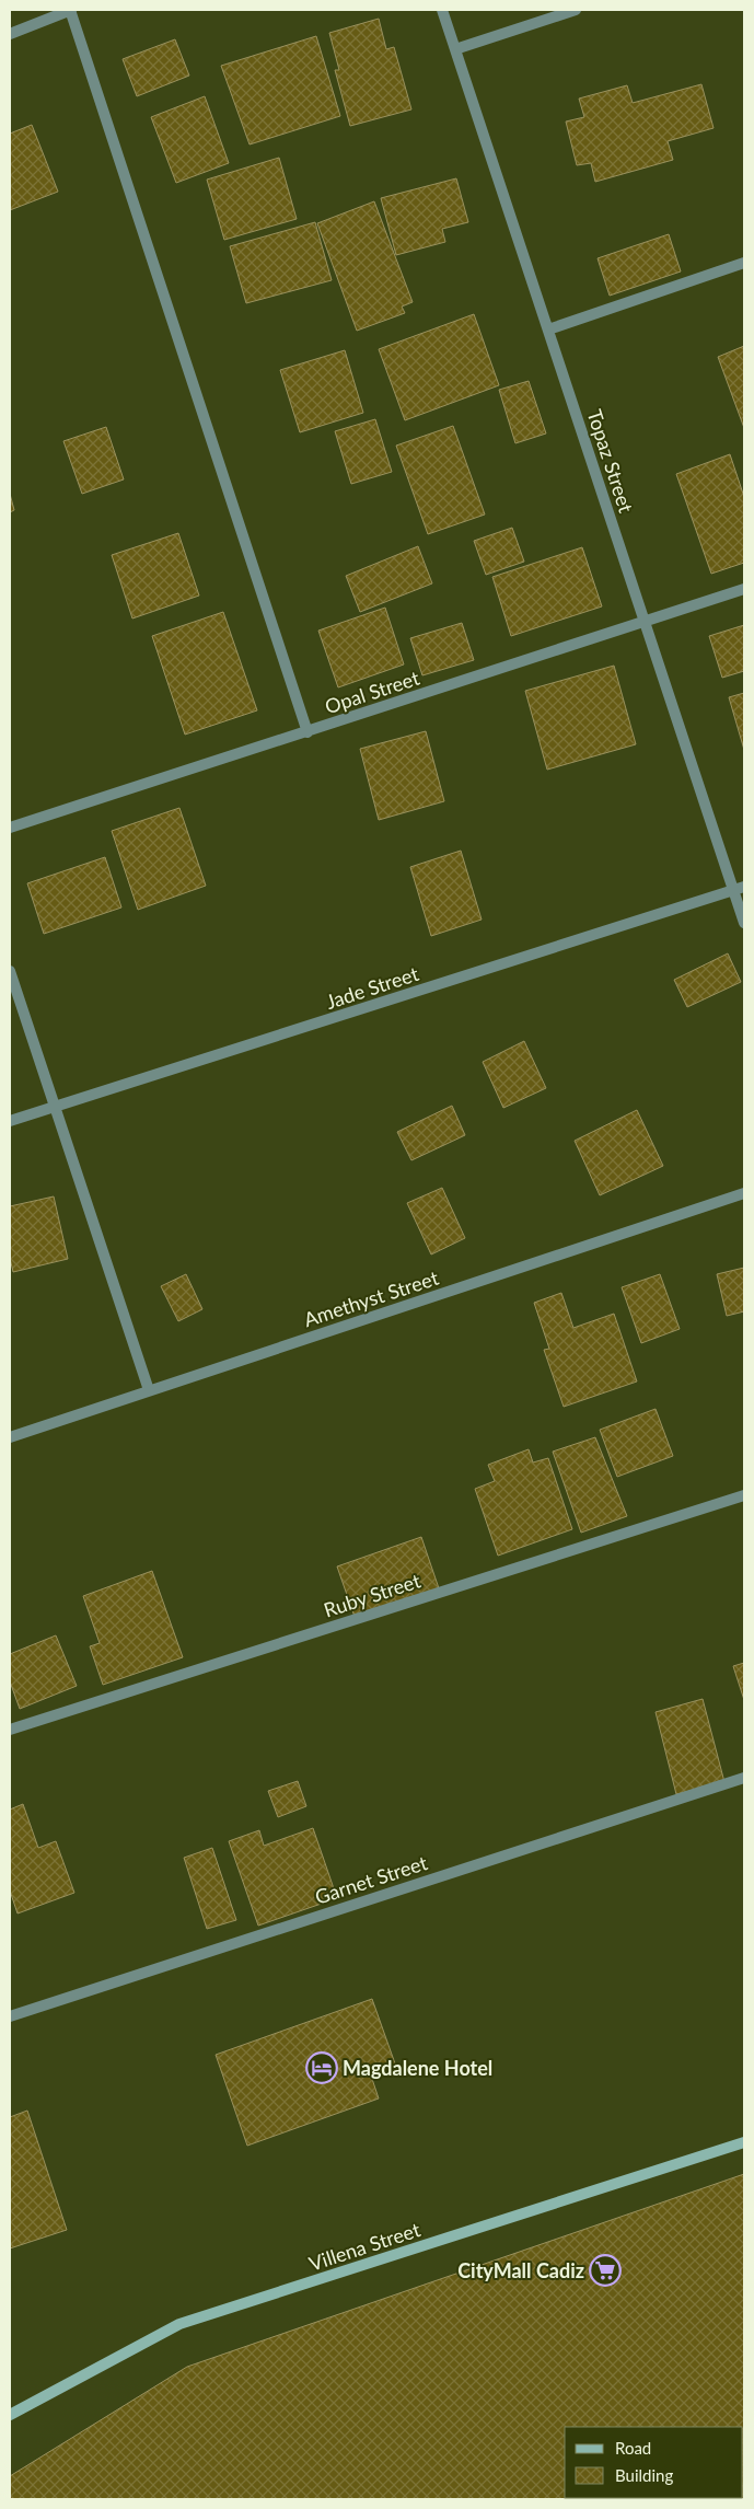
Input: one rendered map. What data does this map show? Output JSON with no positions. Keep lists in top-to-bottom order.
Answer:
{
  "streets": {
    "main road": ["Villena Street"],
    "street": [
      "Topaz Street",
      "Opal Street",
      "Jade Street",
      "Amethyst Street",
      "Ruby Street",
      "Garnet Street"
    ]
  },
  "crossings": [
    ["Topaz Street", "Opal Street"],
    ["Topaz Street", "Jade Street"]
  ],
  "places": {
    "hotel": ["Magdalene Hotel"],
    "supermarket": ["CityMall Cadiz"]
  },
  "legend": ["Road", "Building"]
}
